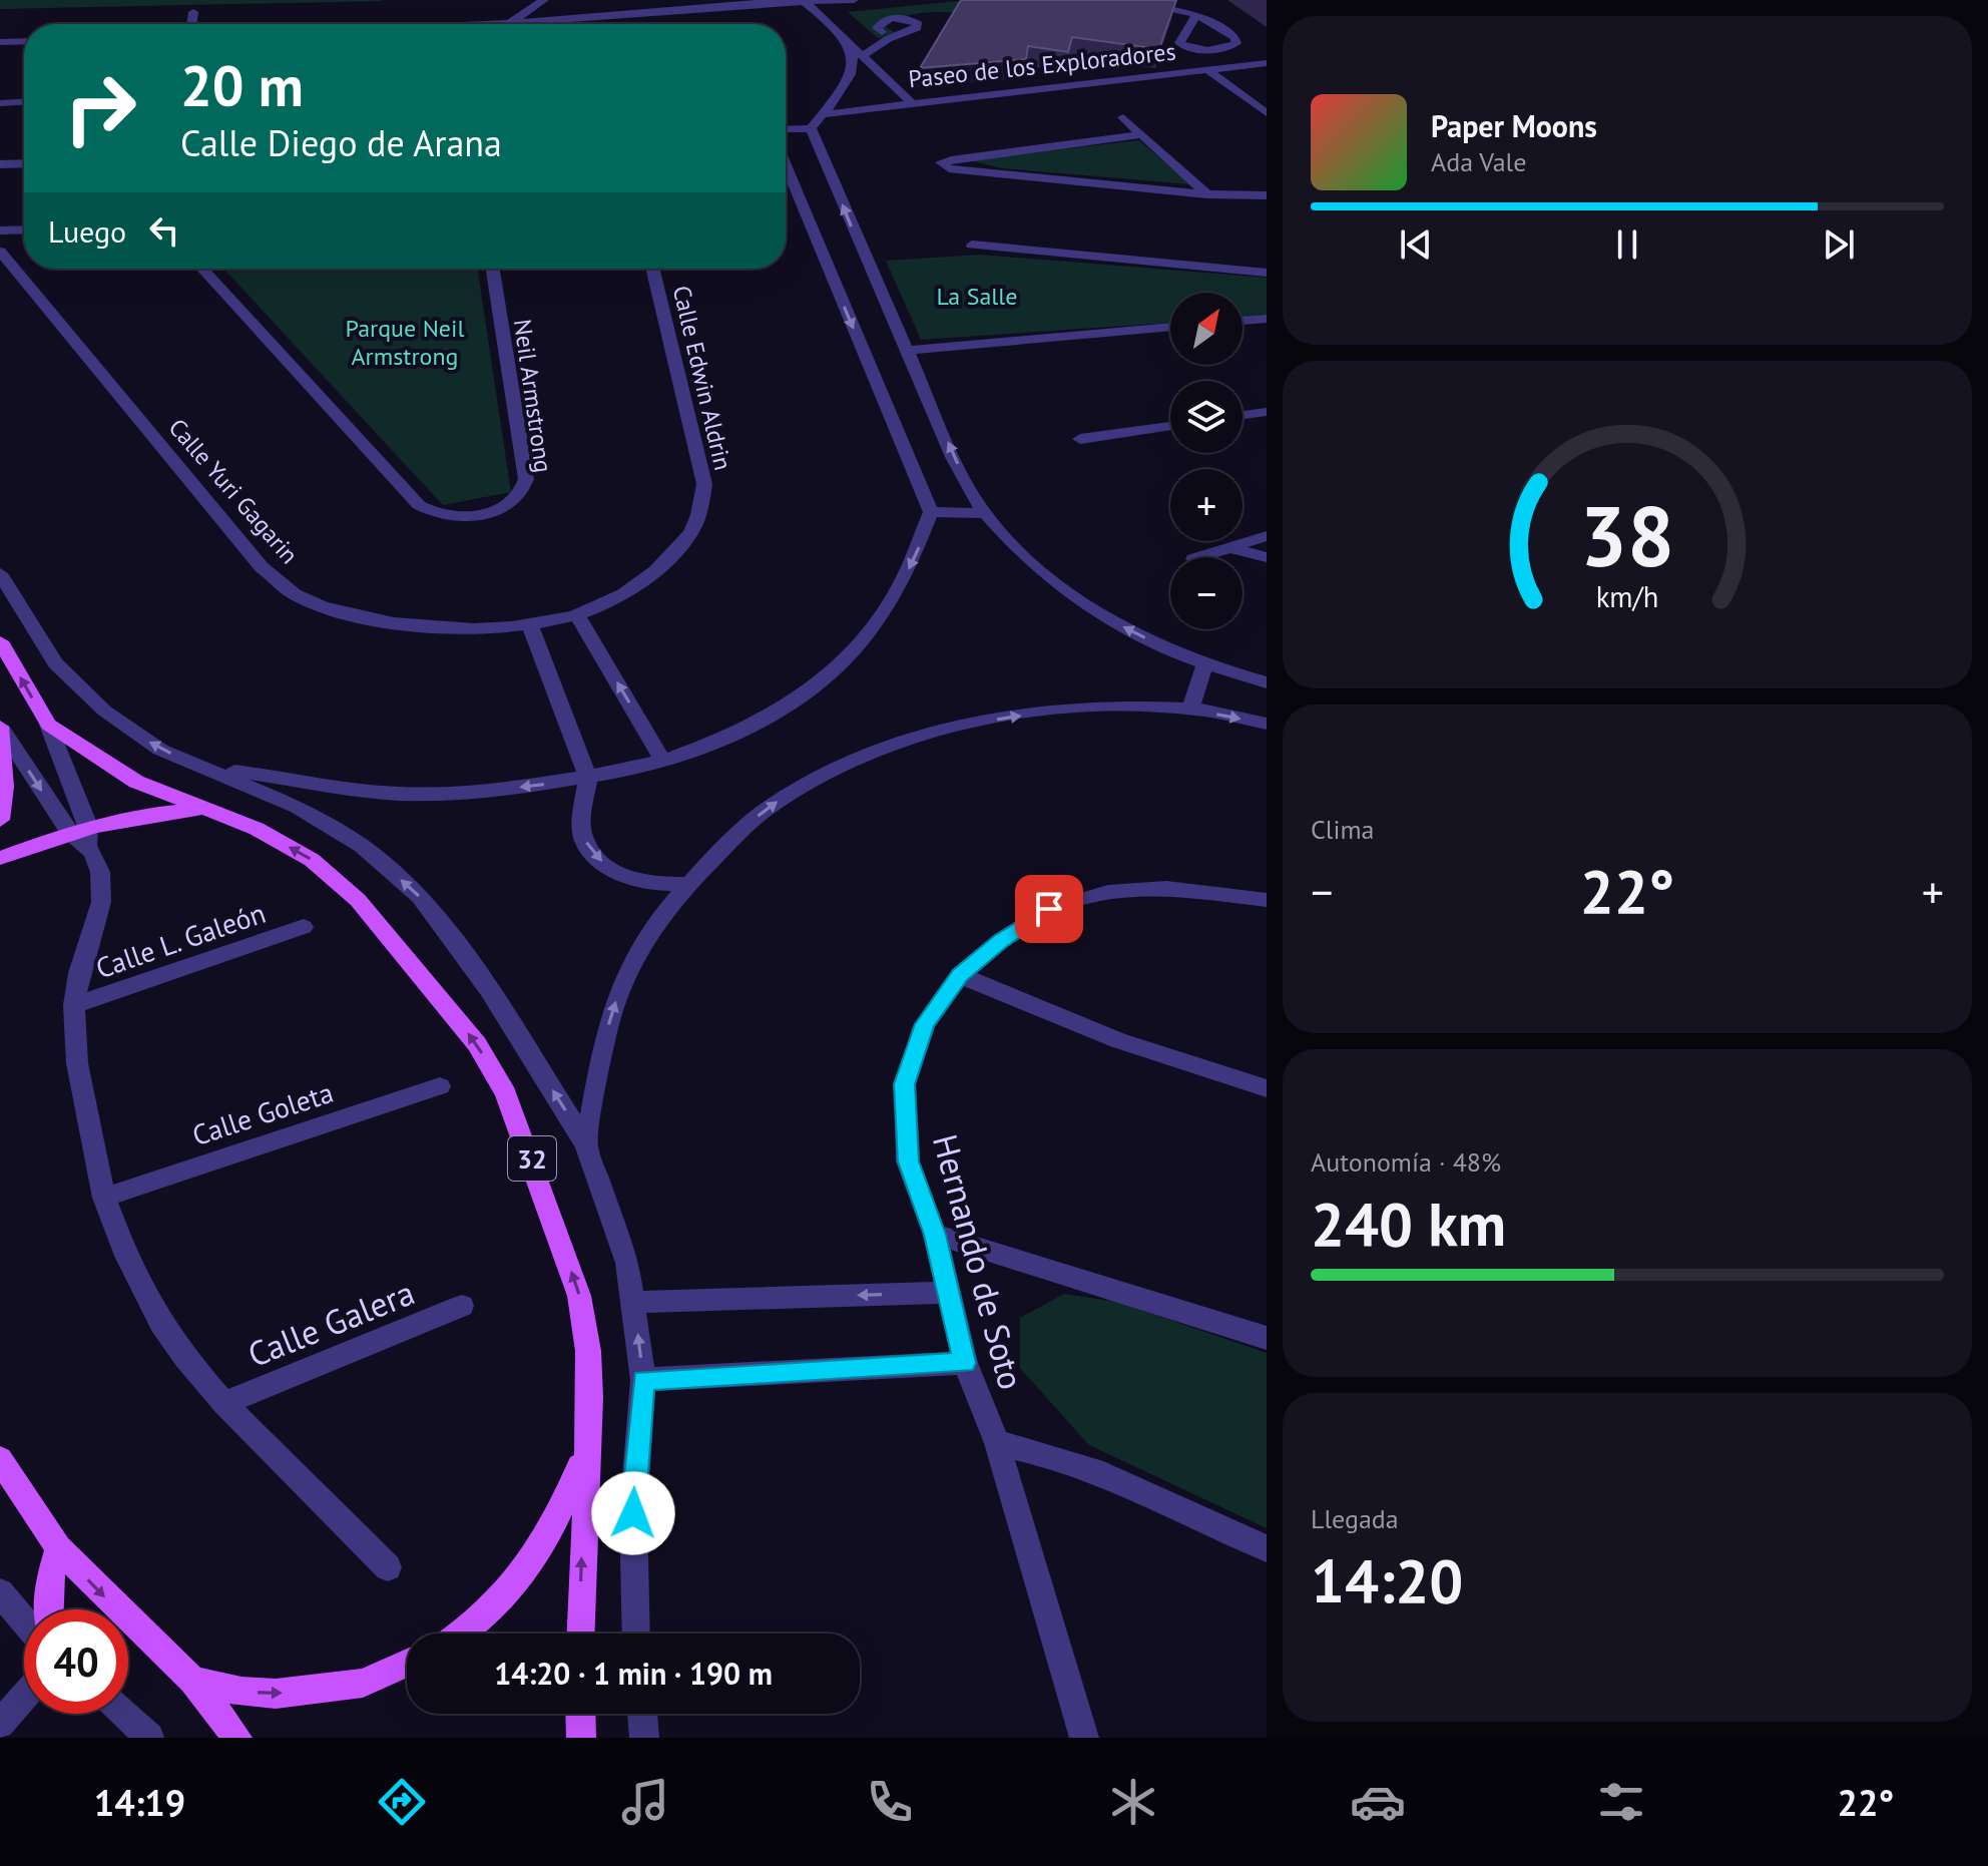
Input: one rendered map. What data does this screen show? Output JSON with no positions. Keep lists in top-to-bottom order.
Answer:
{
  "streets": {
    "main road": ["32"],
    "street": [
      "Paseo de los Exploradores",
      "Calle Edwin Aldrin",
      "Neil Armstrong",
      "Calle Yuri Gagarin",
      "Calle L. Galeón",
      "Calle Goleta",
      "Hernando de Soto",
      "Calle Galera"
    ]
  },
  "crossings": [
    ["Calle Edwin Aldrin", "Calle Yuri Gagarin"]
  ],
  "parks": ["La Salle", "Parque Neil Armstrong"],
  "north": "top right",
  "page": {
    "turn": ["20 m", "Calle Diego de Arana"],
    "song": ["Paper Moons", "Ada Vale"],
    "then": "Luego",
    "map_buttons": ["+", "−"],
    "tile": [
      "Clima",
      ["Autonomía · 48%", "240 km"],
      ["Llegada", "14:20"]
    ],
    "heat": ["−", "22°", "+"],
    "limit": "40",
    "trip": "14:20 · 1 min · 190 m",
    "tabs": ["14:19", "22°"],
    "gauge": ["38", "km/h"]
  }
}
